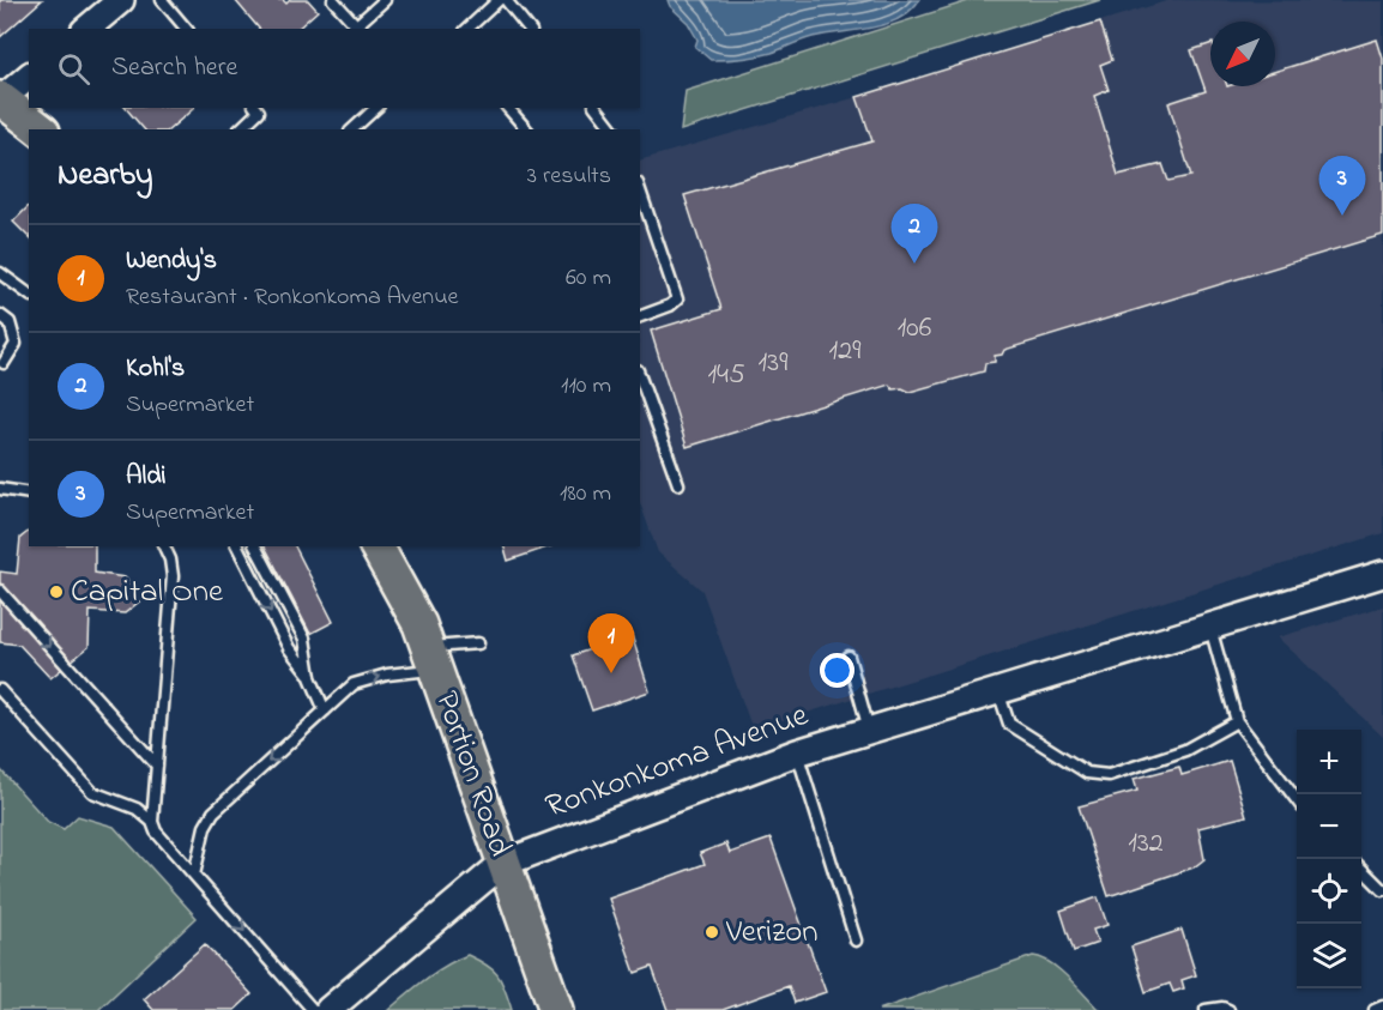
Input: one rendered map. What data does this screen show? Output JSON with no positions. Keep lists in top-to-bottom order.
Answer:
{
  "streets": {
    "main road": ["Portion Road"],
    "street": ["Ronkonkoma Avenue"]
  },
  "crossings": [
    ["Ronkonkoma Avenue", "Portion Road"]
  ],
  "places": ["Capital One", "Verizon"],
  "house_numbers": [
    "106",
    "129",
    "139",
    "145",
    "132"
  ],
  "north": "bottom left",
  "page": {
    "search": "Search here",
    "heading": ["Nearby", "3 results"],
    "pins": ["3", "2", "1"],
    "list": [
      {
        "mark": "1",
        "name": "Wendy's",
        "note": "Restaurant · Ronkonkoma Avenue",
        "value": "60 m"
      },
      {
        "mark": "2",
        "name": "Kohl's",
        "note": "Supermarket",
        "value": "110 m"
      },
      {
        "mark": "3",
        "name": "Aldi",
        "note": "Supermarket",
        "value": "180 m"
      }
    ],
    "map_buttons": ["+", "−"]
  }
}
